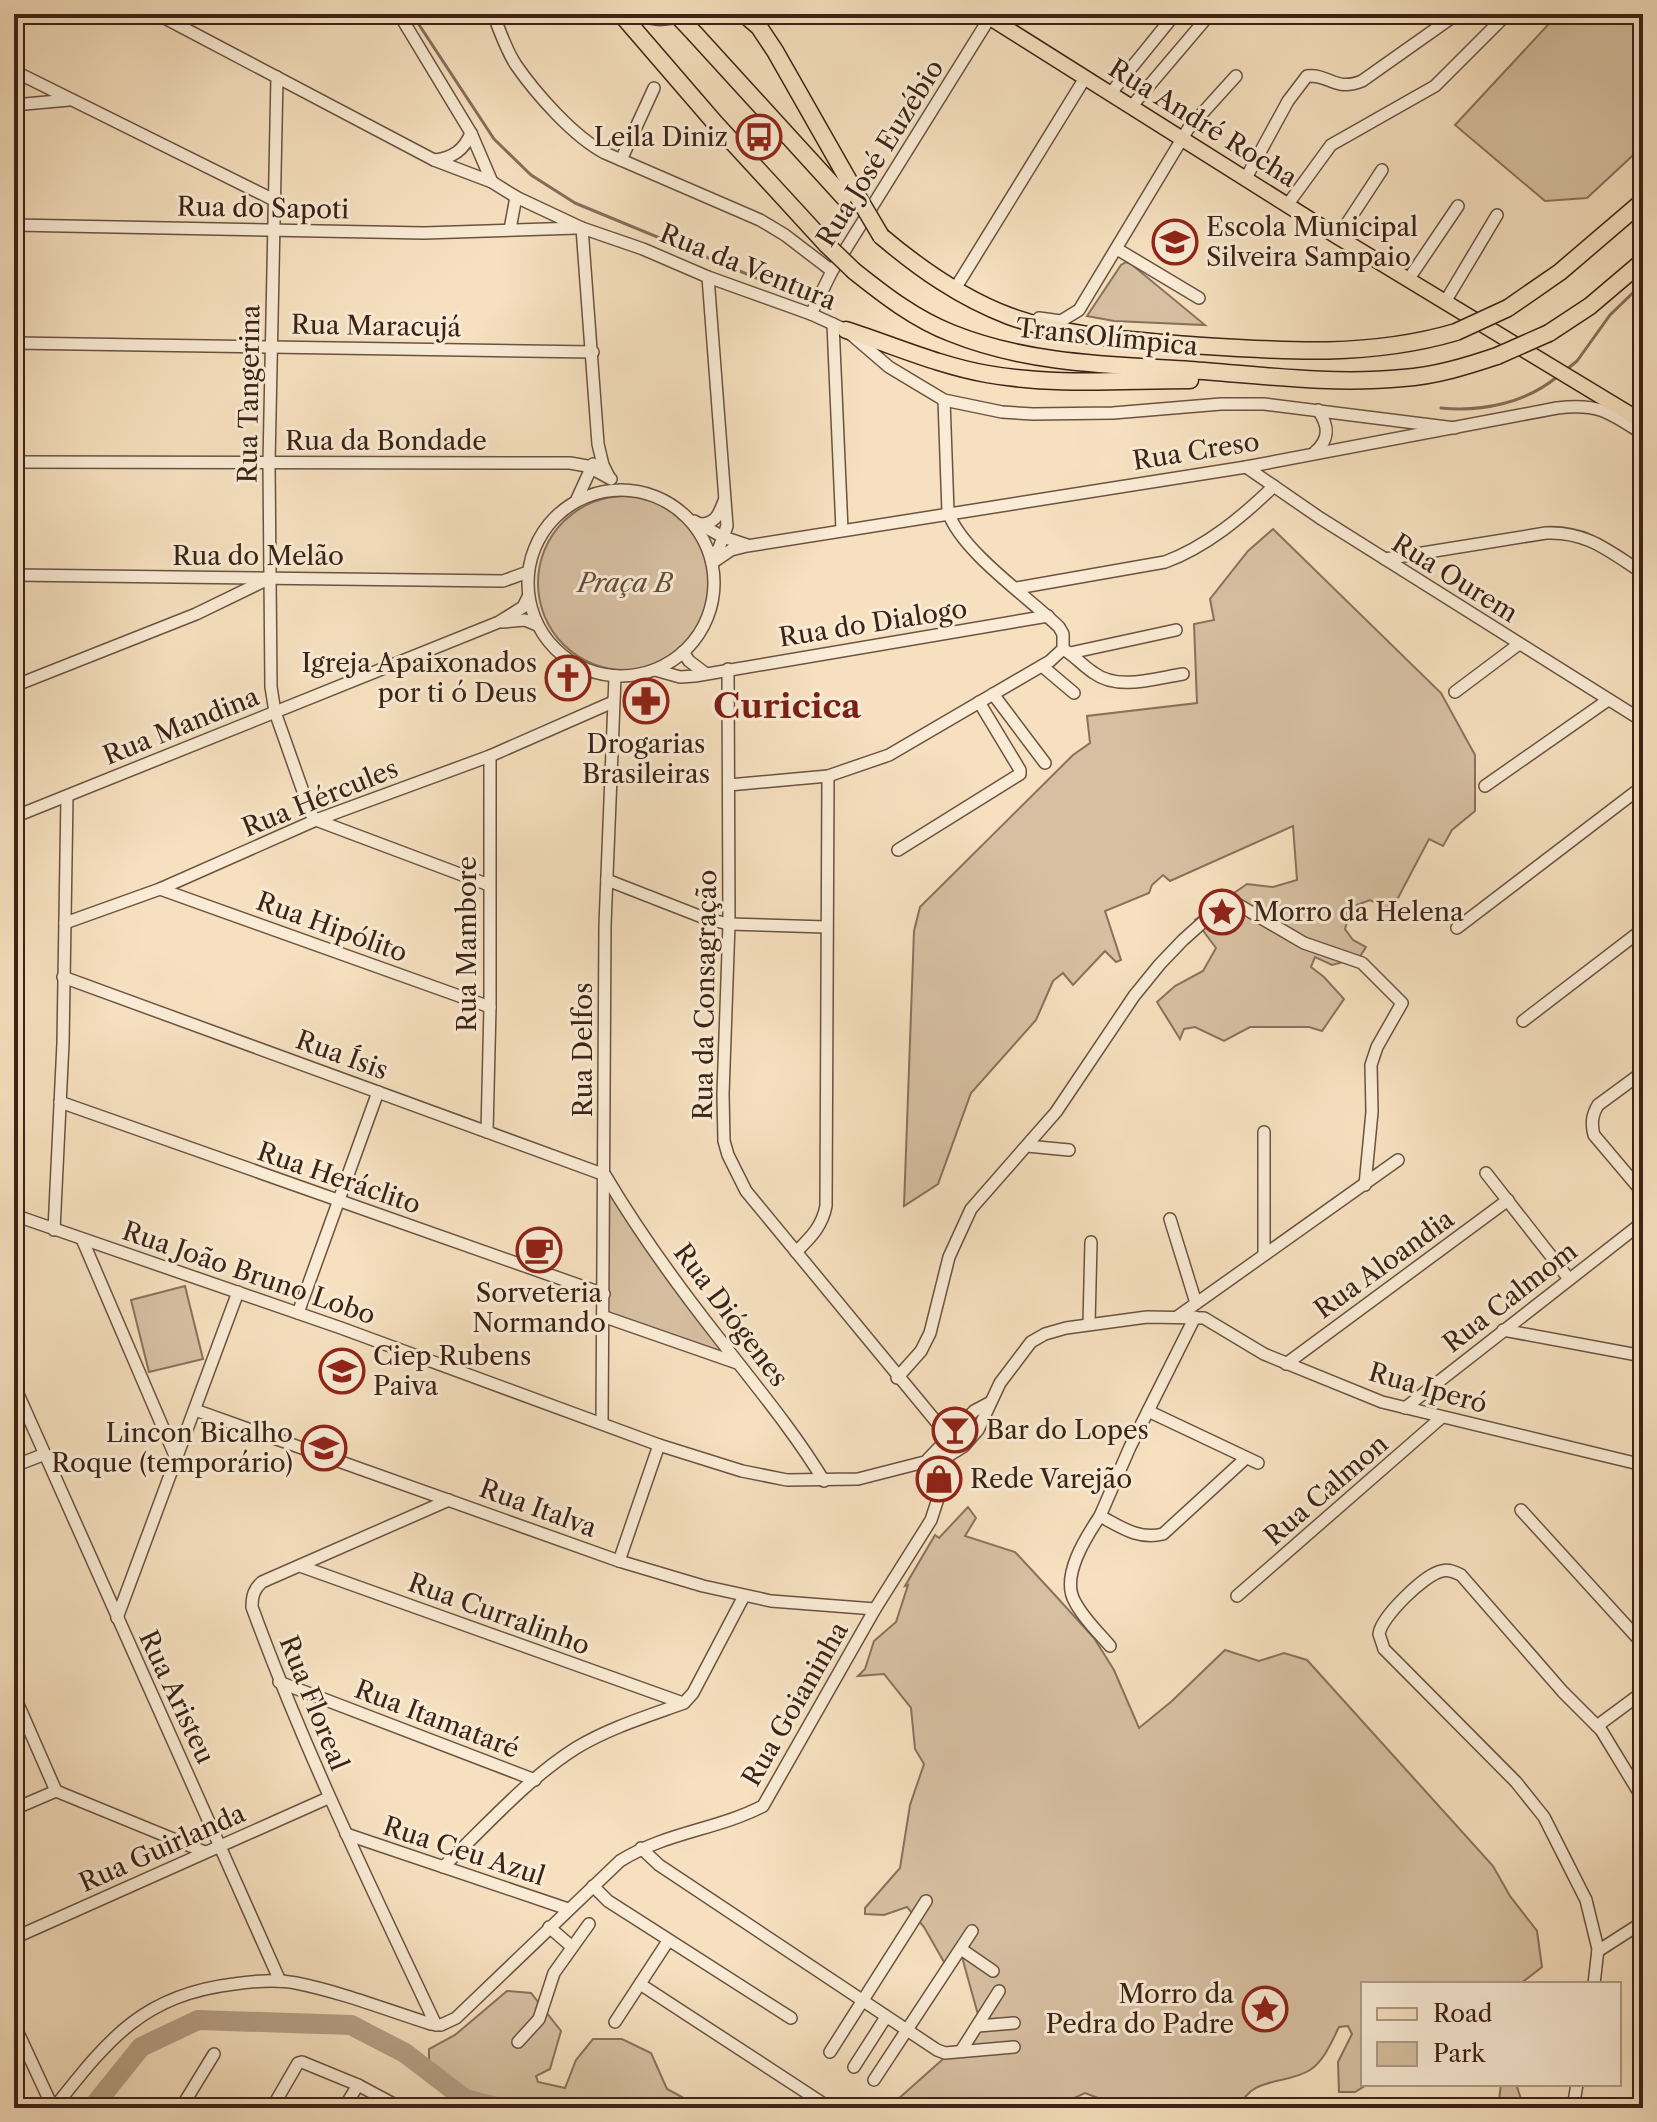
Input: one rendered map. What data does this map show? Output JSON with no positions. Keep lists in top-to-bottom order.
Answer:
{
  "streets": {
    "highway": ["TransOlímpica"],
    "main road": ["Rua André Rocha"],
    "street": [
      "Rua José Euzébio",
      "Rua do Sapoti",
      "Rua da Ventura",
      "Rua Maracujá",
      "Rua Tangerina",
      "Rua da Bondade",
      "Rua Creso",
      "Rua do Melão",
      "Rua Ourem",
      "Rua do Dialogo",
      "Rua Mandina",
      "Rua Hércules",
      "Rua Hipólito",
      "Rua Mambore",
      "Rua da Consagração",
      "Rua Delfos",
      "Rua Ísis",
      "Rua Heráclito",
      "Rua Aloandia",
      "Rua João Bruno Lobo",
      "Rua Calmom",
      "Rua Diógenes",
      "Rua Iperó",
      "Rua Calmon",
      "Rua Italva",
      "Rua Curralinho",
      "Rua Aristeu",
      "Rua Floreal",
      "Rua Goianinha",
      "Rua Itamataré",
      "Rua Guirlanda",
      "Rua Ceu Azul"
    ]
  },
  "crossings": [
    ["Rua André Rocha", "Rua José Euzébio"],
    ["Rua José Euzébio", "Rua da Ventura"],
    ["Rua do Sapoti", "Rua da Ventura"],
    ["Rua do Sapoti", "Rua Tangerina"],
    ["Rua da Ventura", "Rua Tangerina"],
    ["Rua da Ventura", "Rua Creso"],
    ["Rua Maracujá", "Rua Tangerina"],
    ["Rua Tangerina", "Rua da Bondade"],
    ["Rua Tangerina", "Rua do Melão"],
    ["Rua Tangerina", "Rua Mandina"],
    ["Rua Tangerina", "Rua Hércules"],
    ["Rua da Bondade", "Rua Creso"],
    ["Rua da Bondade", "Rua do Melão"],
    ["Rua da Bondade", "Rua do Dialogo"],
    ["Rua da Bondade", "Rua Mandina"],
    ["Rua da Bondade", "Rua Delfos"],
    ["Rua Creso", "Rua do Melão"],
    ["Rua Creso", "Rua Ourem"],
    ["Rua Creso", "Rua do Dialogo"],
    ["Rua Creso", "Rua Mandina"],
    ["Rua Creso", "Rua Delfos"],
    ["Rua do Melão", "Rua do Dialogo"],
    ["Rua do Melão", "Rua Mandina"],
    ["Rua do Melão", "Rua Delfos"],
    ["Rua do Dialogo", "Rua Mandina"],
    ["Rua do Dialogo", "Rua da Consagração"],
    ["Rua do Dialogo", "Rua Delfos"],
    ["Rua Mandina", "Rua Delfos"],
    ["Rua Hércules", "Rua Hipólito"],
    ["Rua Hércules", "Rua Mambore"],
    ["Rua Hércules", "Rua Delfos"],
    ["Rua Hipólito", "Rua Mambore"],
    ["Rua Mambore", "Rua Ísis"],
    ["Rua da Consagração", "Rua Goianinha"],
    ["Rua Delfos", "Rua Ísis"],
    ["Rua Delfos", "Rua Heráclito"],
    ["Rua Delfos", "Rua João Bruno Lobo"],
    ["Rua Delfos", "Rua Diógenes"],
    ["Rua Ísis", "Rua Diógenes"],
    ["Rua Aloandia", "Rua Iperó"],
    ["Rua João Bruno Lobo", "Rua Diógenes"],
    ["Rua João Bruno Lobo", "Rua Aristeu"],
    ["Rua João Bruno Lobo", "Rua Goianinha"],
    ["Rua Calmom", "Rua Iperó"],
    ["Rua Iperó", "Rua Calmon"],
    ["Rua Italva", "Rua Aristeu"],
    ["Rua Italva", "Rua Floreal"],
    ["Rua Italva", "Rua Goianinha"],
    ["Rua Curralinho", "Rua Floreal"],
    ["Rua Aristeu", "Rua Guirlanda"],
    ["Rua Floreal", "Rua Goianinha"],
    ["Rua Floreal", "Rua Itamataré"],
    ["Rua Floreal", "Rua Guirlanda"],
    ["Rua Floreal", "Rua Ceu Azul"],
    ["Rua Goianinha", "Rua Ceu Azul"]
  ],
  "districts": ["Curicica"],
  "parks": ["Praça B"],
  "places": {
    "bus stop": ["Leila Diniz"],
    "school or university": ["Escola Municipal Silveira Sampaio", "Ciep Rubens Paiva", "Lincon Bicalho Roque (temporário)"],
    "church": ["Igreja Apaixonados por ti ó Deus"],
    "pharmacy": ["Drogarias Brasileiras"],
    "place": ["Morro da Helena", "Morro da Pedra do Padre"],
    "cafe": ["Sorveteria Normando"],
    "bar": ["Bar do Lopes"],
    "shop": ["Rede Varejão"]
  },
  "legend": ["Road", "Park"]
}
